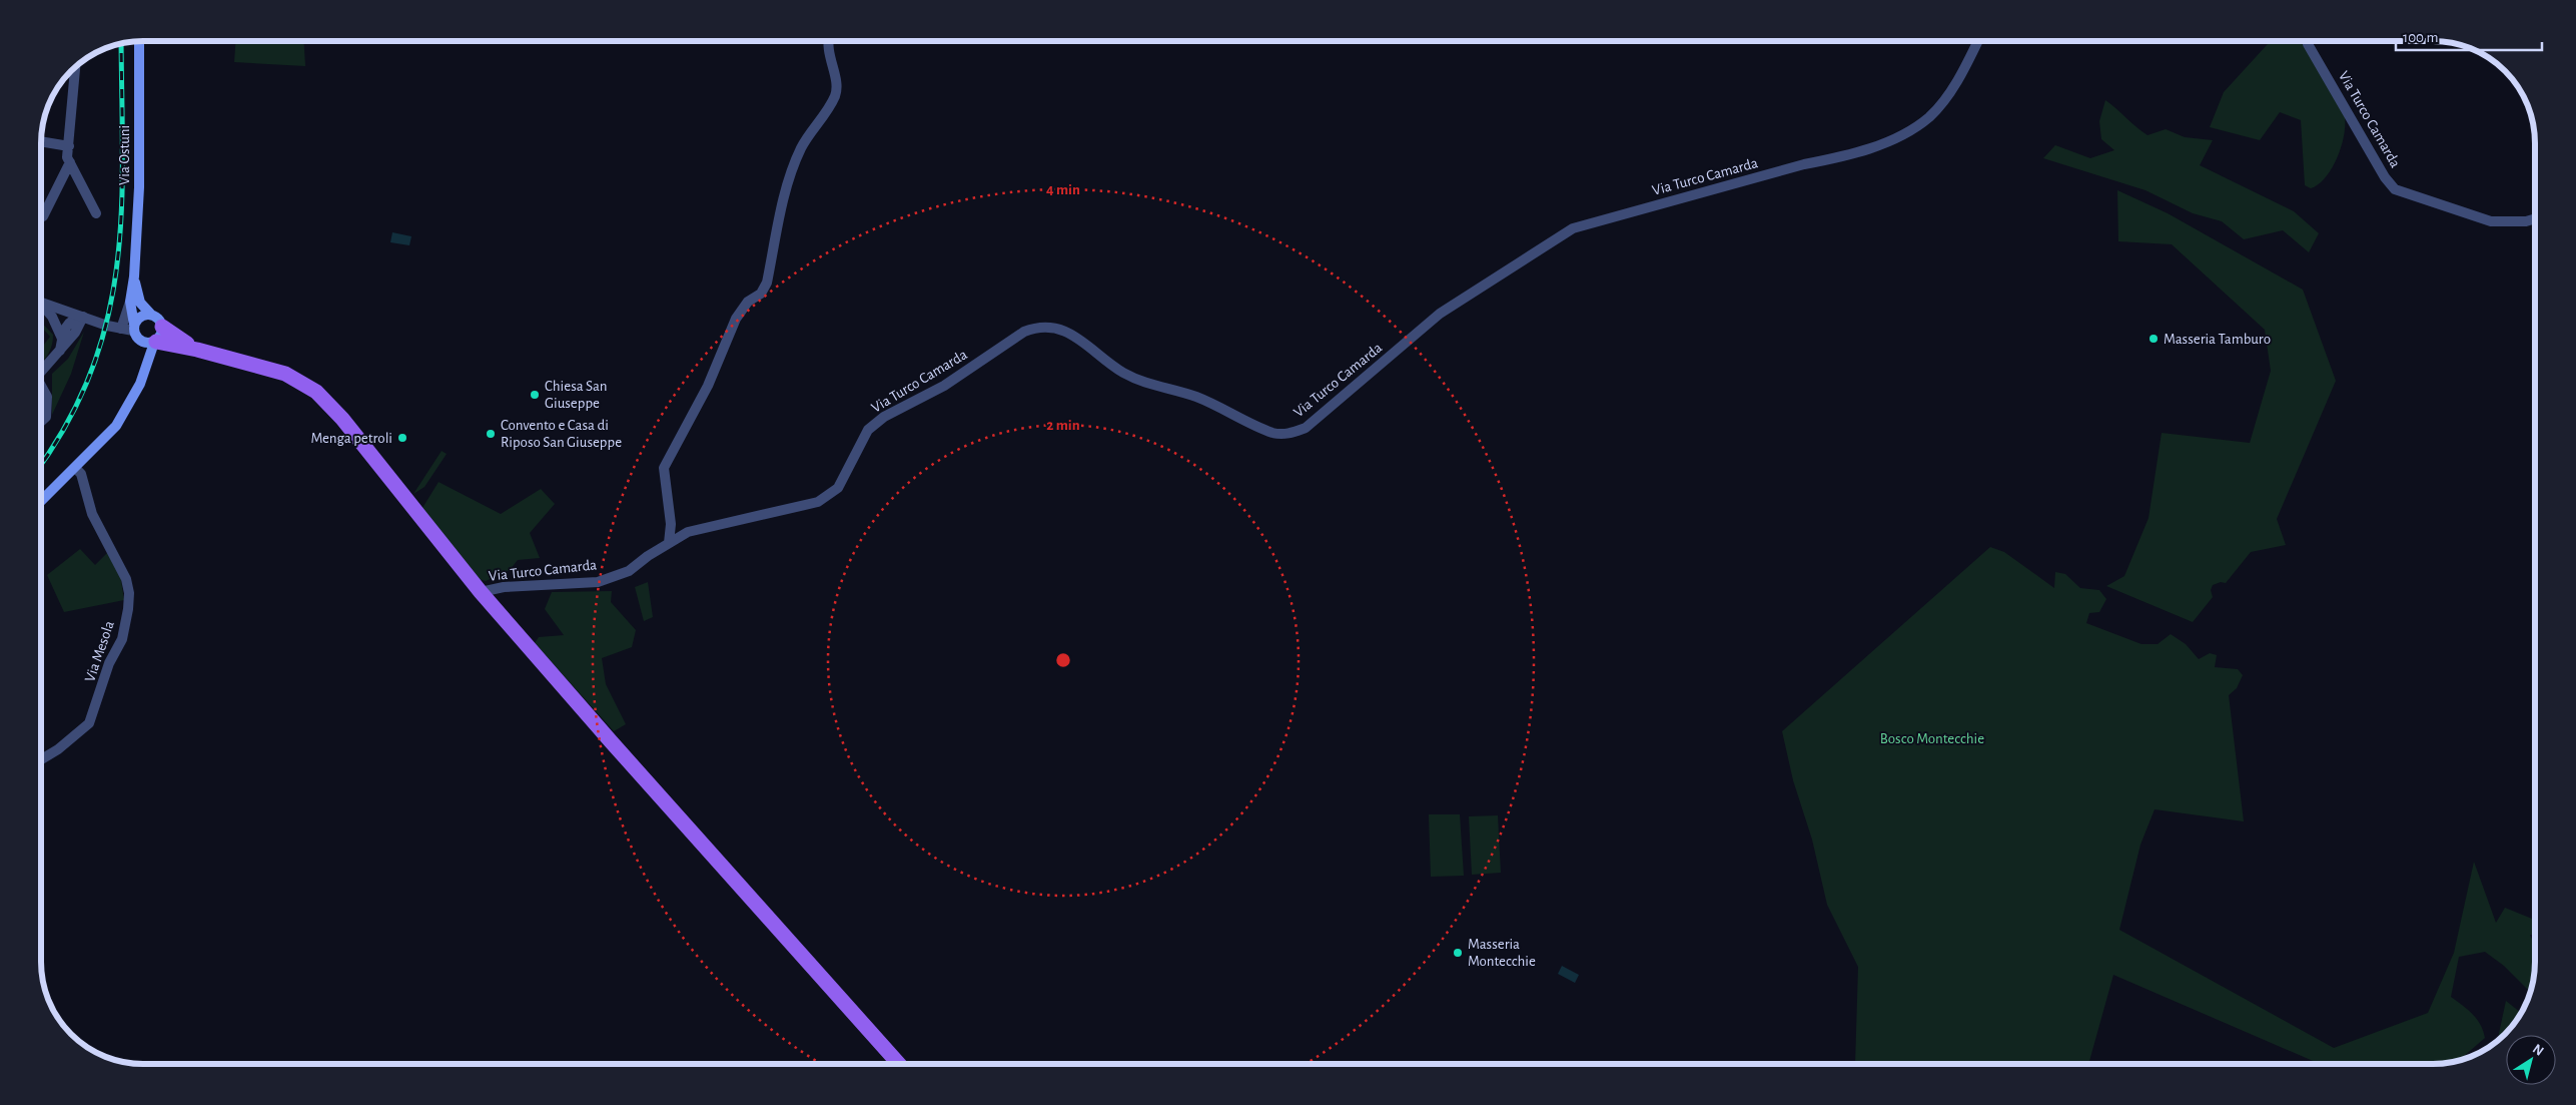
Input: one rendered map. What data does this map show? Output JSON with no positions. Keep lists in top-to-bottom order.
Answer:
{
  "streets": {
    "main road": ["Via Ostuni"],
    "street": ["Via Turco Camarda", "Via Mesola"]
  },
  "parks": ["Bosco Montecchie"],
  "places": [
    "Masseria Tamburo",
    "Chiesa San Giuseppe",
    "Convento e Casa di Riposo San Giuseppe",
    "Menga petroli",
    "Masseria Montecchie"
  ],
  "scale_bar": "100 m",
  "north": "top right",
  "rings": ["4 min", "2 min"]
}
